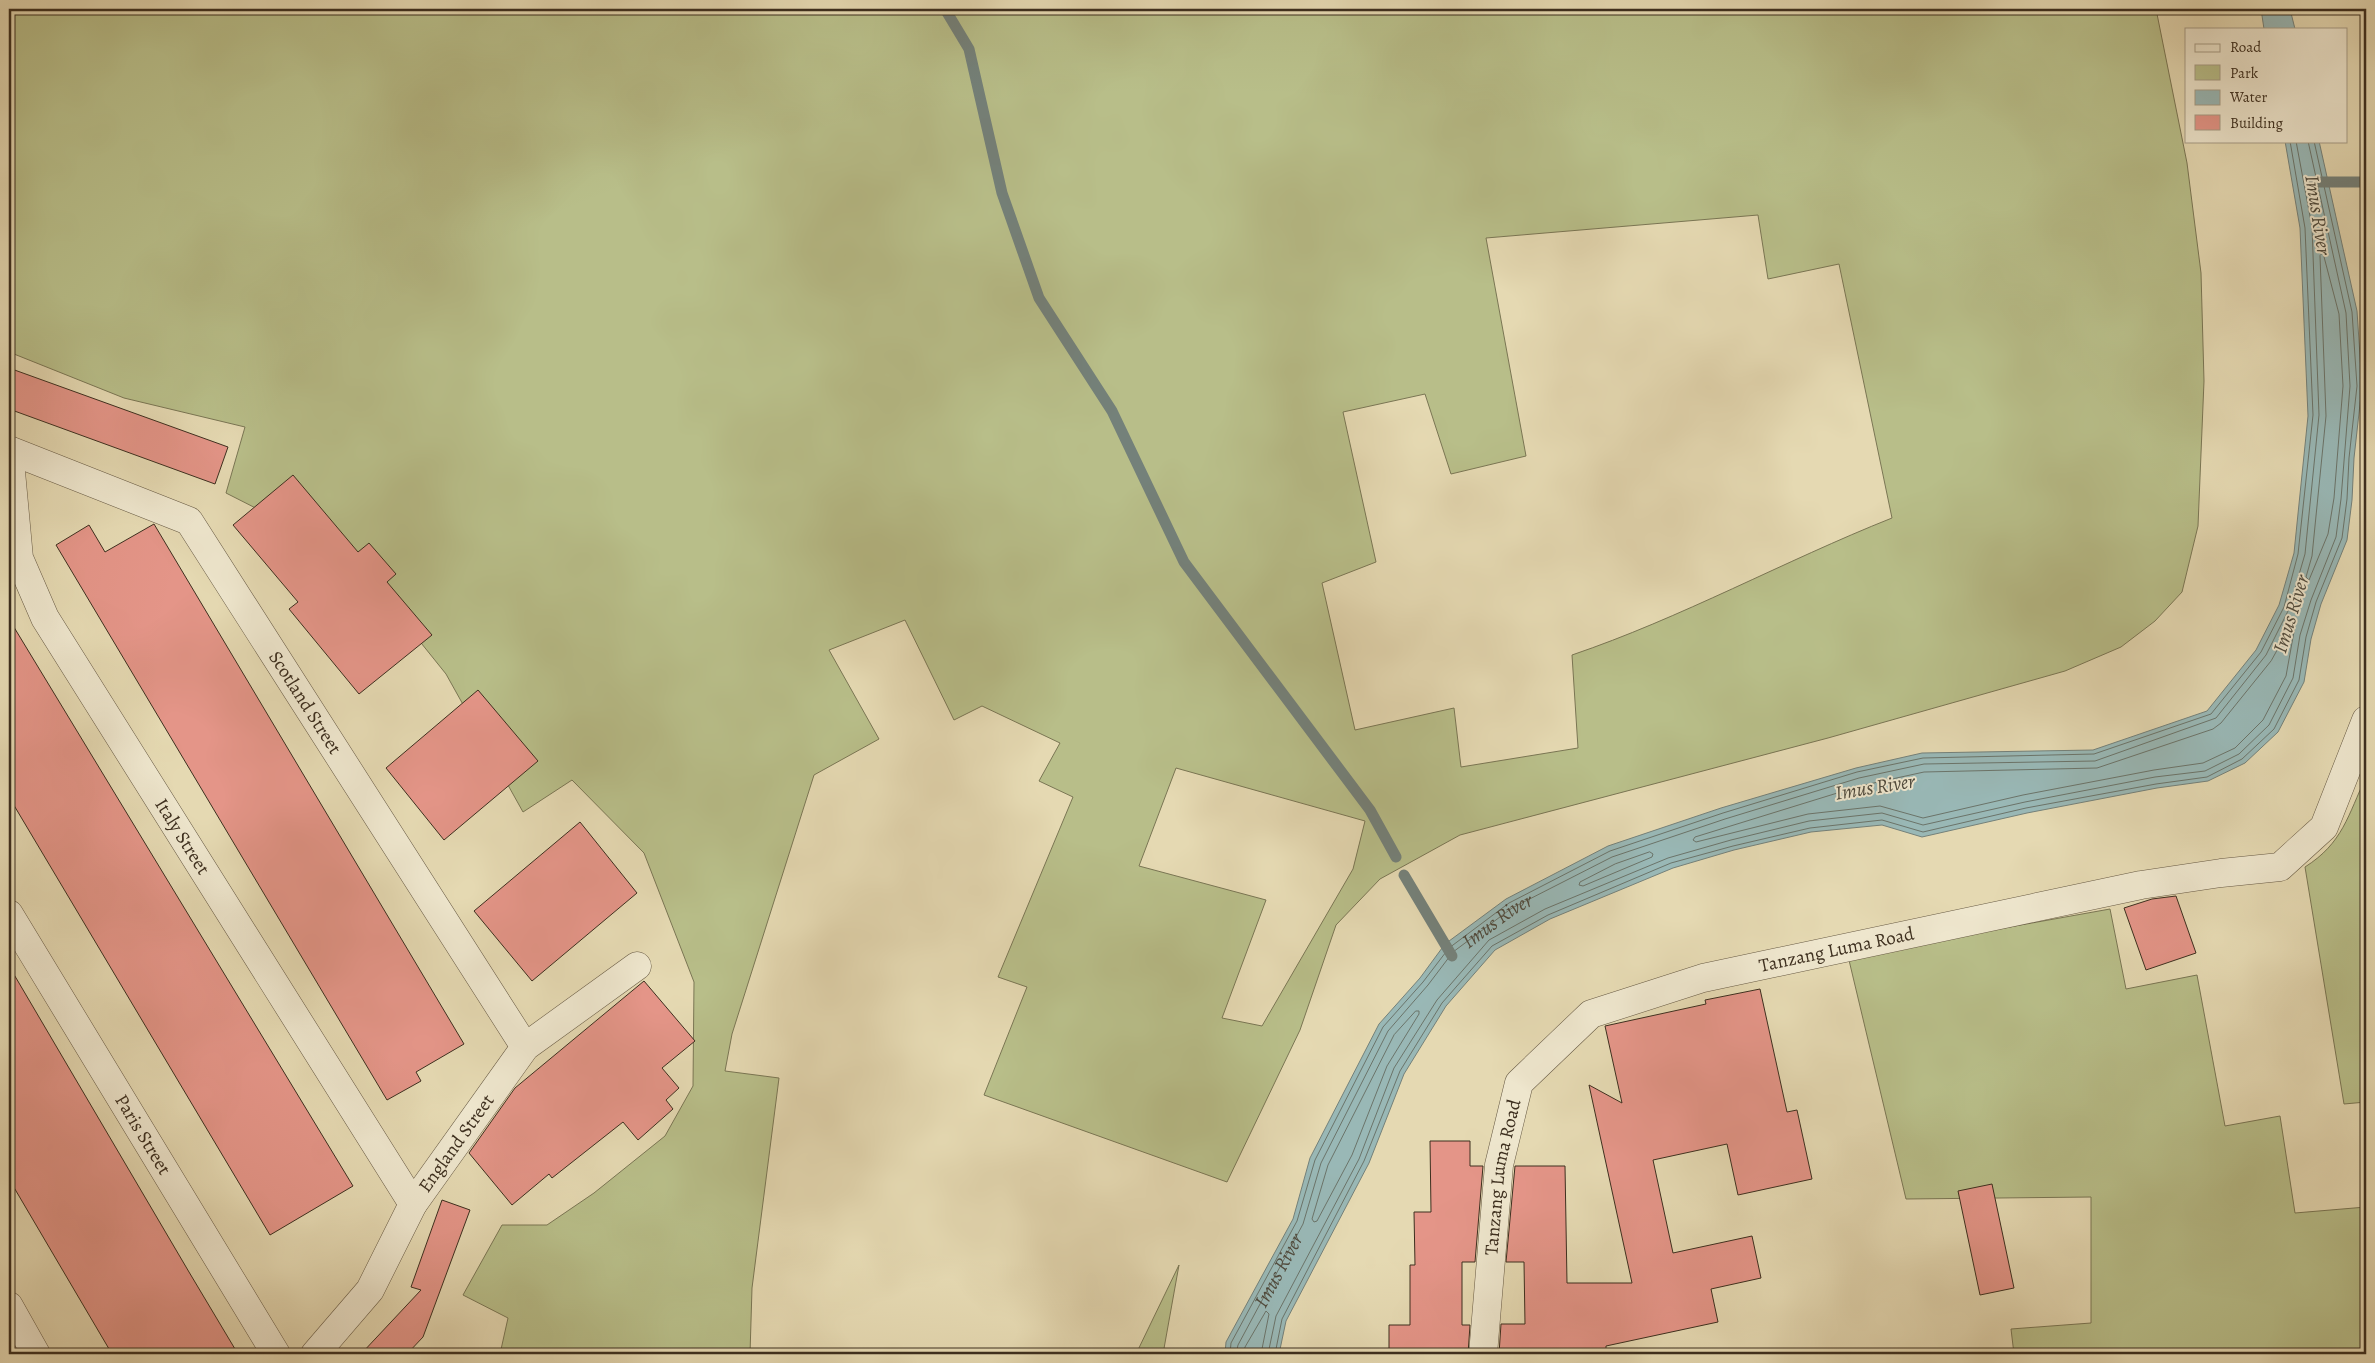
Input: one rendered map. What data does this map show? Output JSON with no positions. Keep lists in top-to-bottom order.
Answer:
{
  "streets": {
    "street": [
      "Scotland Street",
      "Italy Street",
      "Tanzang Luma Road",
      "Paris Street",
      "England Street"
    ]
  },
  "crossings": [
    ["Scotland Street", "Italy Street"],
    ["Scotland Street", "England Street"],
    ["Italy Street", "England Street"]
  ],
  "water": ["Imus River"],
  "legend": [
    "Road",
    "Park",
    "Water",
    "Building"
  ]
}
